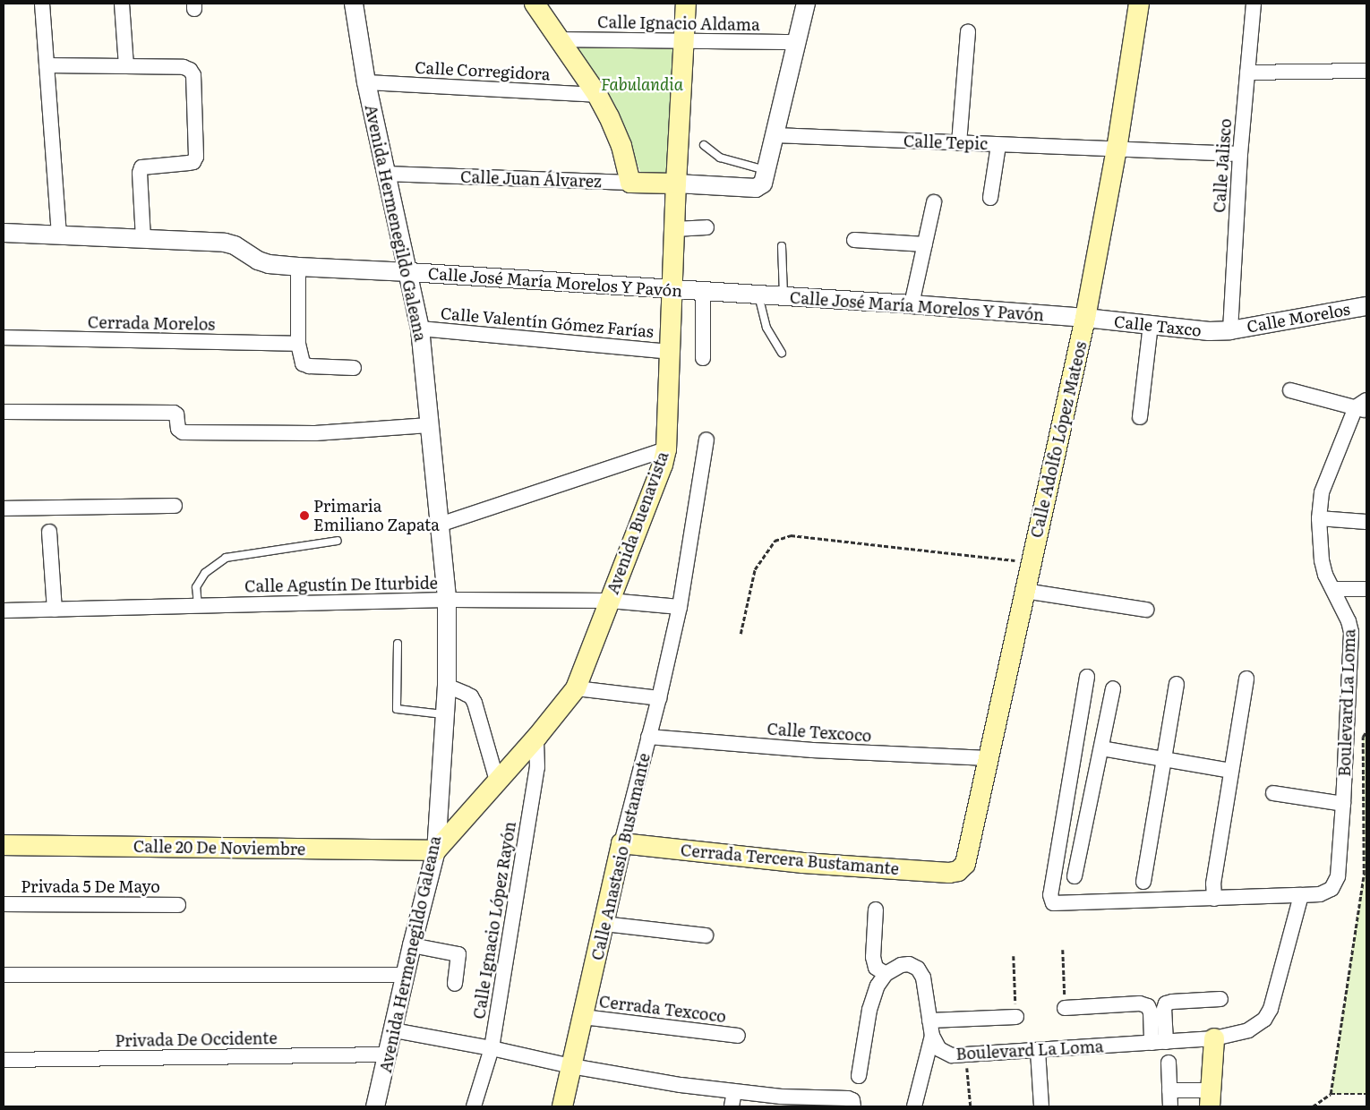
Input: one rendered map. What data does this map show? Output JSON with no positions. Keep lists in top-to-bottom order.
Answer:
{
  "streets": {
    "main road": [
      "Calle Juan Álvarez",
      "Calle Adolfo López Mateos",
      "Avenida Buenavista",
      "Calle 20 De Noviembre",
      "Calle Anastasio Bustamante",
      "Cerrada Tercera Bustamante"
    ],
    "street": [
      "Calle Ignacio Aldama",
      "Calle Corregidora",
      "Calle Tepic",
      "Calle Jalisco",
      "Avenida Hermenegildo Galeana",
      "Calle José María Morelos Y Pavón",
      "Calle Morelos",
      "Calle Valentín Gómez Farías",
      "Cerrada Morelos",
      "Calle Taxco",
      "Calle Agustín De Iturbide",
      "Boulevard La Loma",
      "Calle Texcoco",
      "Privada 5 De Mayo",
      "Calle Ignacio López Rayón",
      "Cerrada Texcoco",
      "Privada De Occidente"
    ]
  },
  "crossings": [
    ["Calle Ignacio Aldama", "Avenida Buenavista"],
    ["Calle Corregidora", "Avenida Hermenegildo Galeana"],
    ["Calle Tepic", "Calle Jalisco"],
    ["Calle Tepic", "Calle Adolfo López Mateos"],
    ["Calle Jalisco", "Calle Morelos"],
    ["Calle Jalisco", "Calle Taxco"],
    ["Calle Juan Álvarez", "Avenida Hermenegildo Galeana"],
    ["Calle Juan Álvarez", "Avenida Buenavista"],
    ["Avenida Hermenegildo Galeana", "Calle José María Morelos Y Pavón"],
    ["Avenida Hermenegildo Galeana", "Calle Valentín Gómez Farías"],
    ["Avenida Hermenegildo Galeana", "Avenida Buenavista"],
    ["Avenida Hermenegildo Galeana", "Calle Agustín De Iturbide"],
    ["Avenida Hermenegildo Galeana", "Calle 20 De Noviembre"],
    ["Avenida Hermenegildo Galeana", "Privada De Occidente"],
    ["Calle José María Morelos Y Pavón", "Calle Taxco"],
    ["Calle José María Morelos Y Pavón", "Calle Adolfo López Mateos"],
    ["Calle José María Morelos Y Pavón", "Avenida Buenavista"],
    ["Calle Morelos", "Calle Taxco"],
    ["Calle Valentín Gómez Farías", "Avenida Buenavista"],
    ["Calle Taxco", "Calle Adolfo López Mateos"],
    ["Calle Adolfo López Mateos", "Calle Texcoco"],
    ["Calle Adolfo López Mateos", "Cerrada Tercera Bustamante"],
    ["Avenida Buenavista", "Calle Agustín De Iturbide"],
    ["Avenida Buenavista", "Calle 20 De Noviembre"],
    ["Avenida Buenavista", "Calle Ignacio López Rayón"],
    ["Calle Agustín De Iturbide", "Calle Anastasio Bustamante"],
    ["Calle Texcoco", "Calle Anastasio Bustamante"],
    ["Calle Anastasio Bustamante", "Cerrada Tercera Bustamante"],
    ["Calle Anastasio Bustamante", "Cerrada Texcoco"]
  ],
  "parks": ["Fabulandia"],
  "places": ["Primaria Emiliano Zapata"]
}
